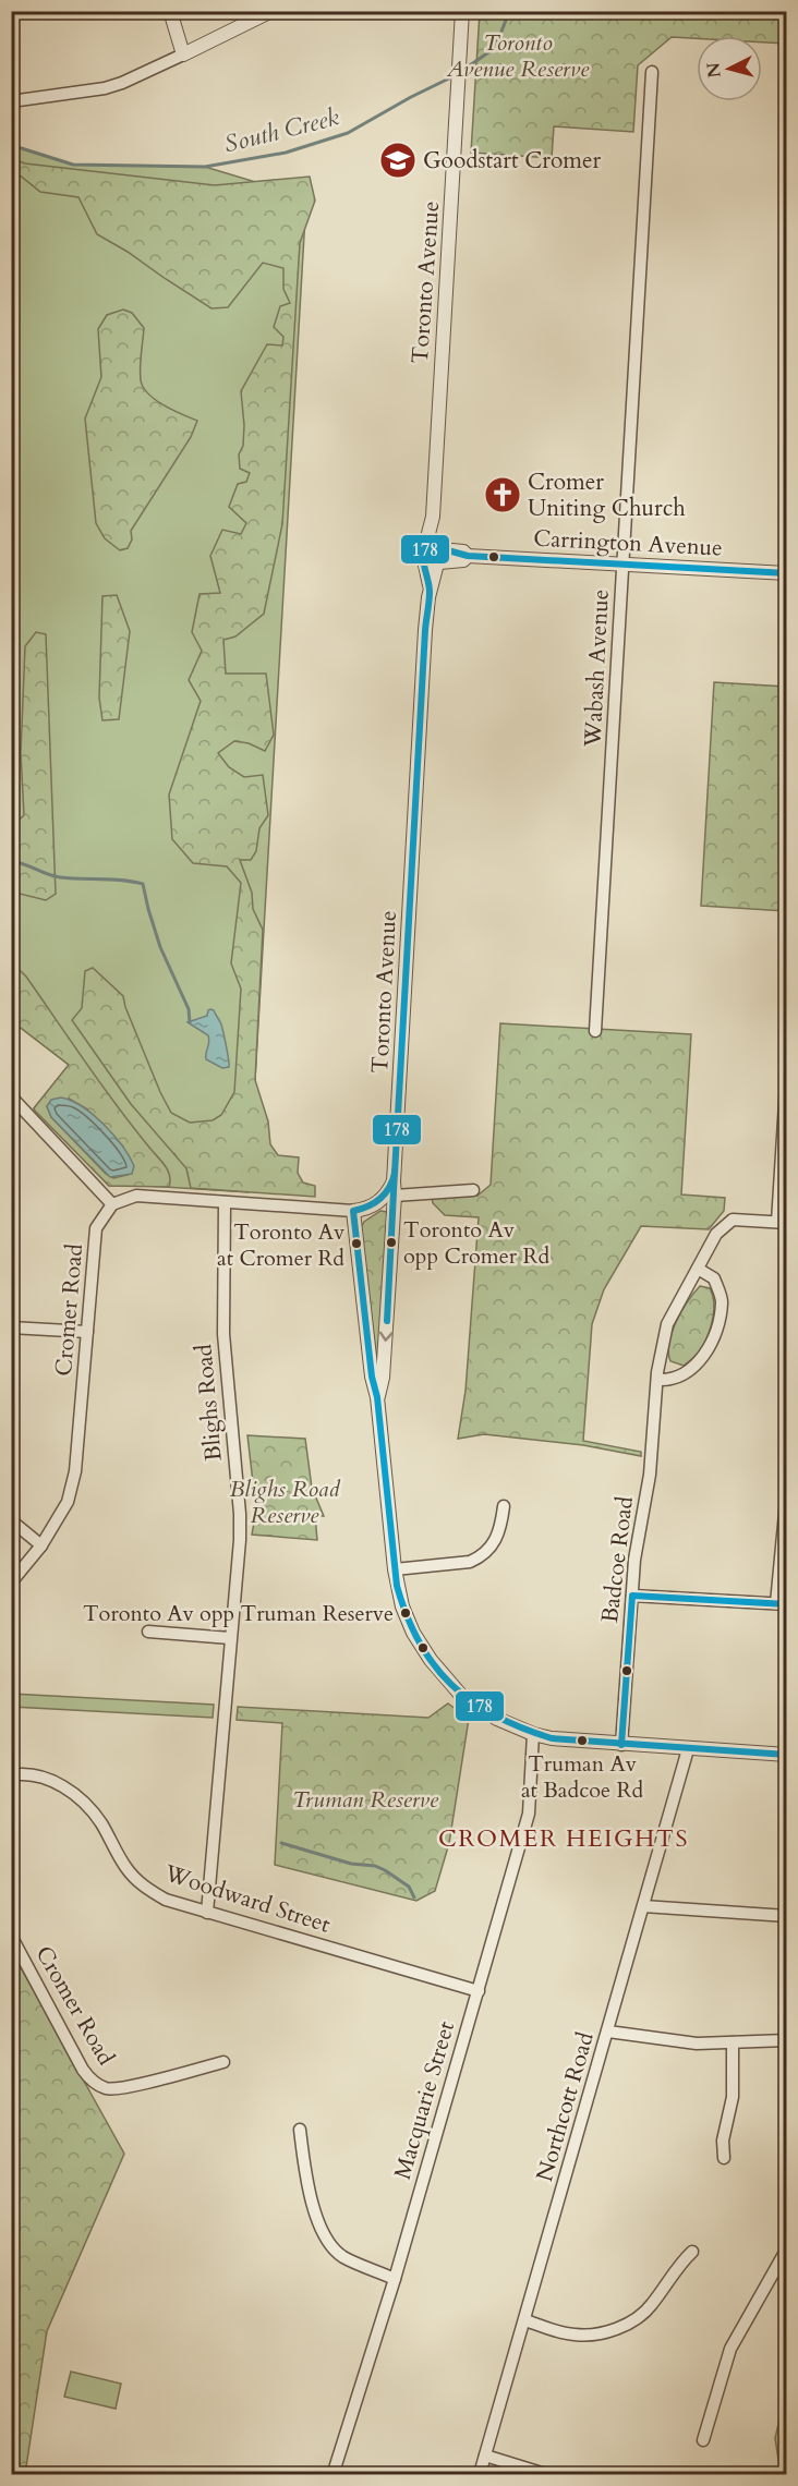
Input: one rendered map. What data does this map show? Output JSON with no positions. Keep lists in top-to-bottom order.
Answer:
{
  "streets": {
    "street": [
      "Toronto Avenue",
      "Carrington Avenue",
      "Wabash Avenue",
      "Cromer Road",
      "Blighs Road",
      "Badcoe Road",
      "Woodward Street",
      "Macquarie Street",
      "Northcott Road"
    ]
  },
  "crossings": [
    ["Toronto Avenue", "Carrington Avenue"],
    ["Toronto Avenue", "Badcoe Road"],
    ["Toronto Avenue", "Macquarie Street"],
    ["Toronto Avenue", "Northcott Road"],
    ["Carrington Avenue", "Wabash Avenue"],
    ["Blighs Road", "Woodward Street"],
    ["Woodward Street", "Macquarie Street"]
  ],
  "districts": ["CROMER HEIGHTS"],
  "water": ["South Creek"],
  "parks": ["Toronto Avenue Reserve", "Blighs Road Reserve", "Truman Reserve"],
  "places": {
    "school or university": ["Goodstart Cromer"],
    "church": ["Cromer Uniting Church"],
    "other": [
      "Toronto Av opp Cromer Rd",
      "Toronto Av at Cromer Rd",
      "Toronto Av opp Truman Reserve",
      "Truman Av at Badcoe Rd"
    ]
  },
  "lines": ["transit line 178"],
  "north": "left"
}
